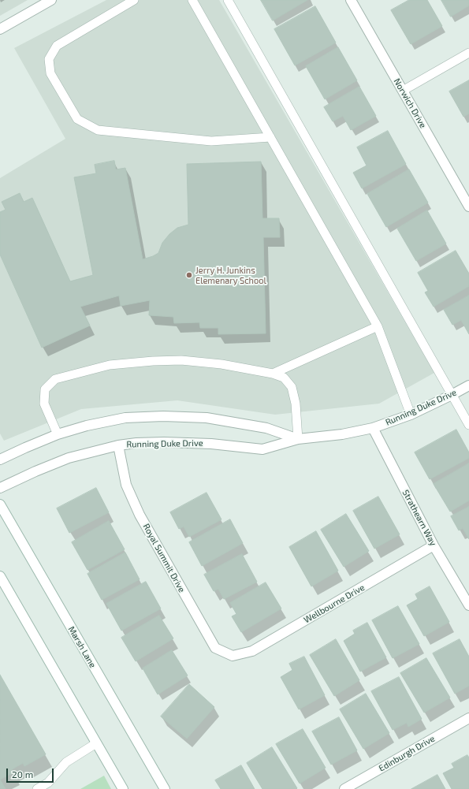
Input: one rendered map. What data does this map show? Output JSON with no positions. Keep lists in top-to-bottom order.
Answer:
{
  "streets": {
    "street": [
      "Norwich Drive",
      "Running Duke Drive",
      "Strathearn Way",
      "Royal Summit Drive",
      "Wellbourne Drive",
      "Marsh Lane",
      "Edinburgh Drive"
    ]
  },
  "crossings": [
    ["Running Duke Drive", "Strathearn Way"],
    ["Running Duke Drive", "Royal Summit Drive"],
    ["Strathearn Way", "Wellbourne Drive"],
    ["Royal Summit Drive", "Wellbourne Drive"]
  ],
  "places": ["Jerry H. Junkins Elemenary School"],
  "scale_bar": "20 m"
}
